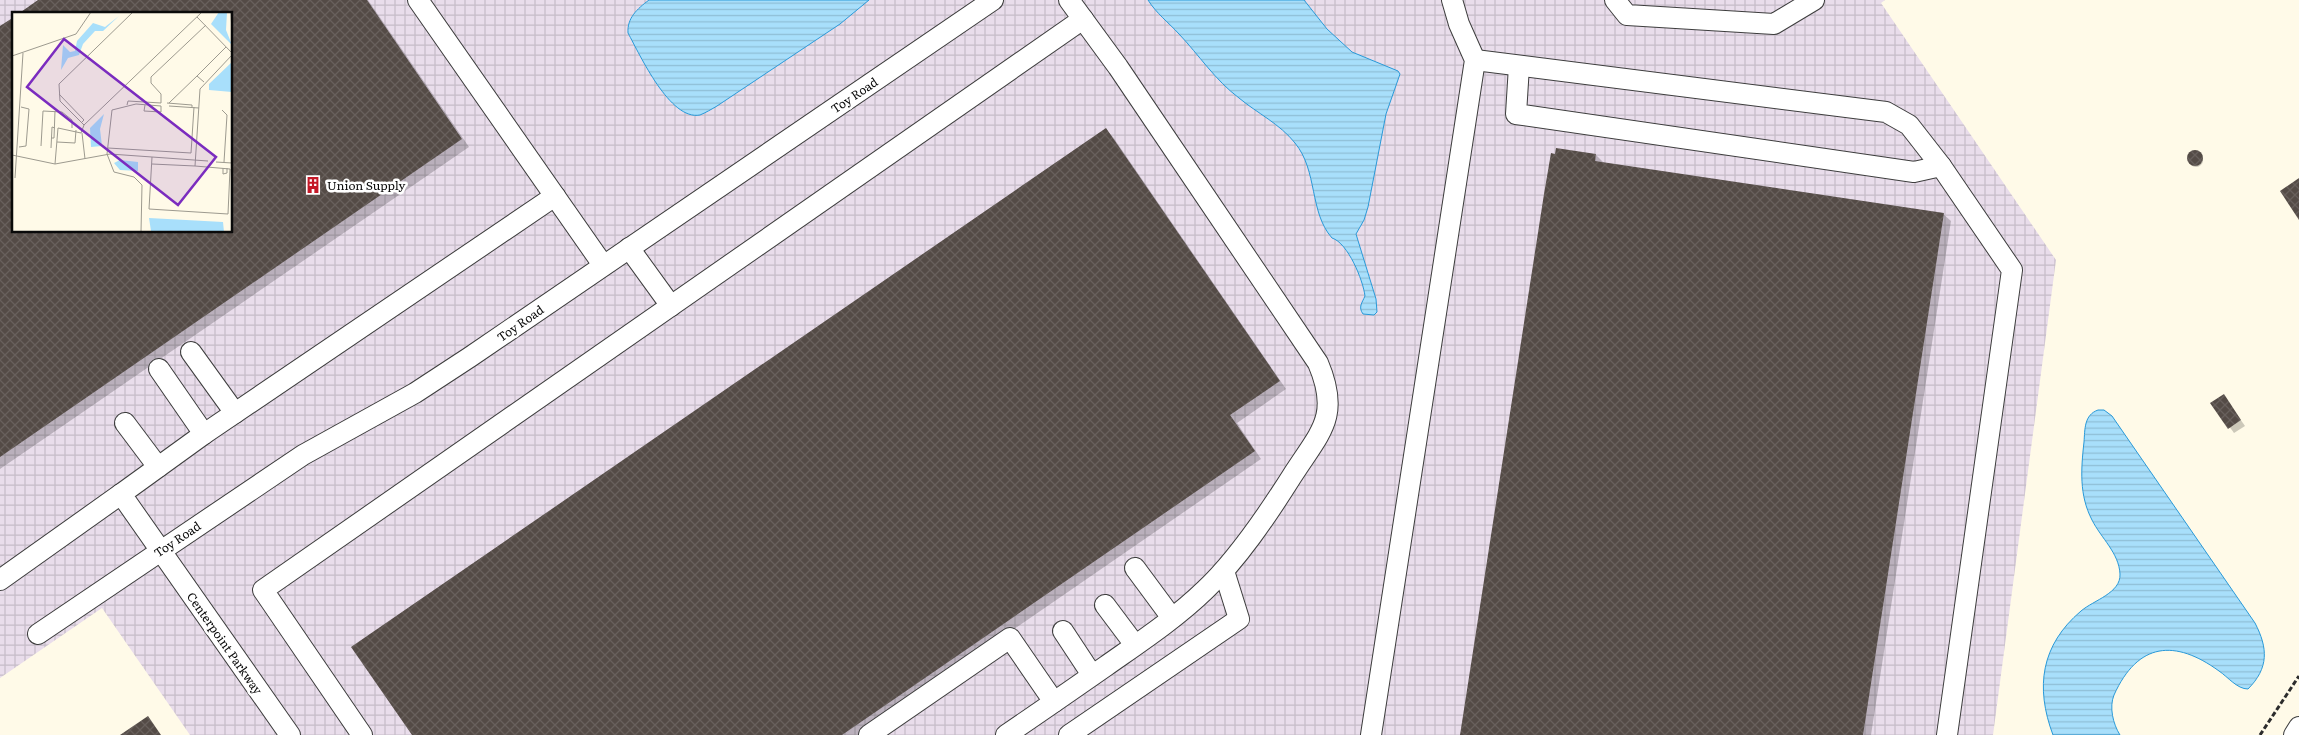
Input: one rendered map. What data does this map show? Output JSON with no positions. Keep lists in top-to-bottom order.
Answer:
{
  "streets": {
    "street": ["Toy Road", "Centerpoint Parkway"]
  },
  "crossings": [
    ["Toy Road", "Centerpoint Parkway"]
  ],
  "places": {
    "building": ["Union Supply"]
  }
}
